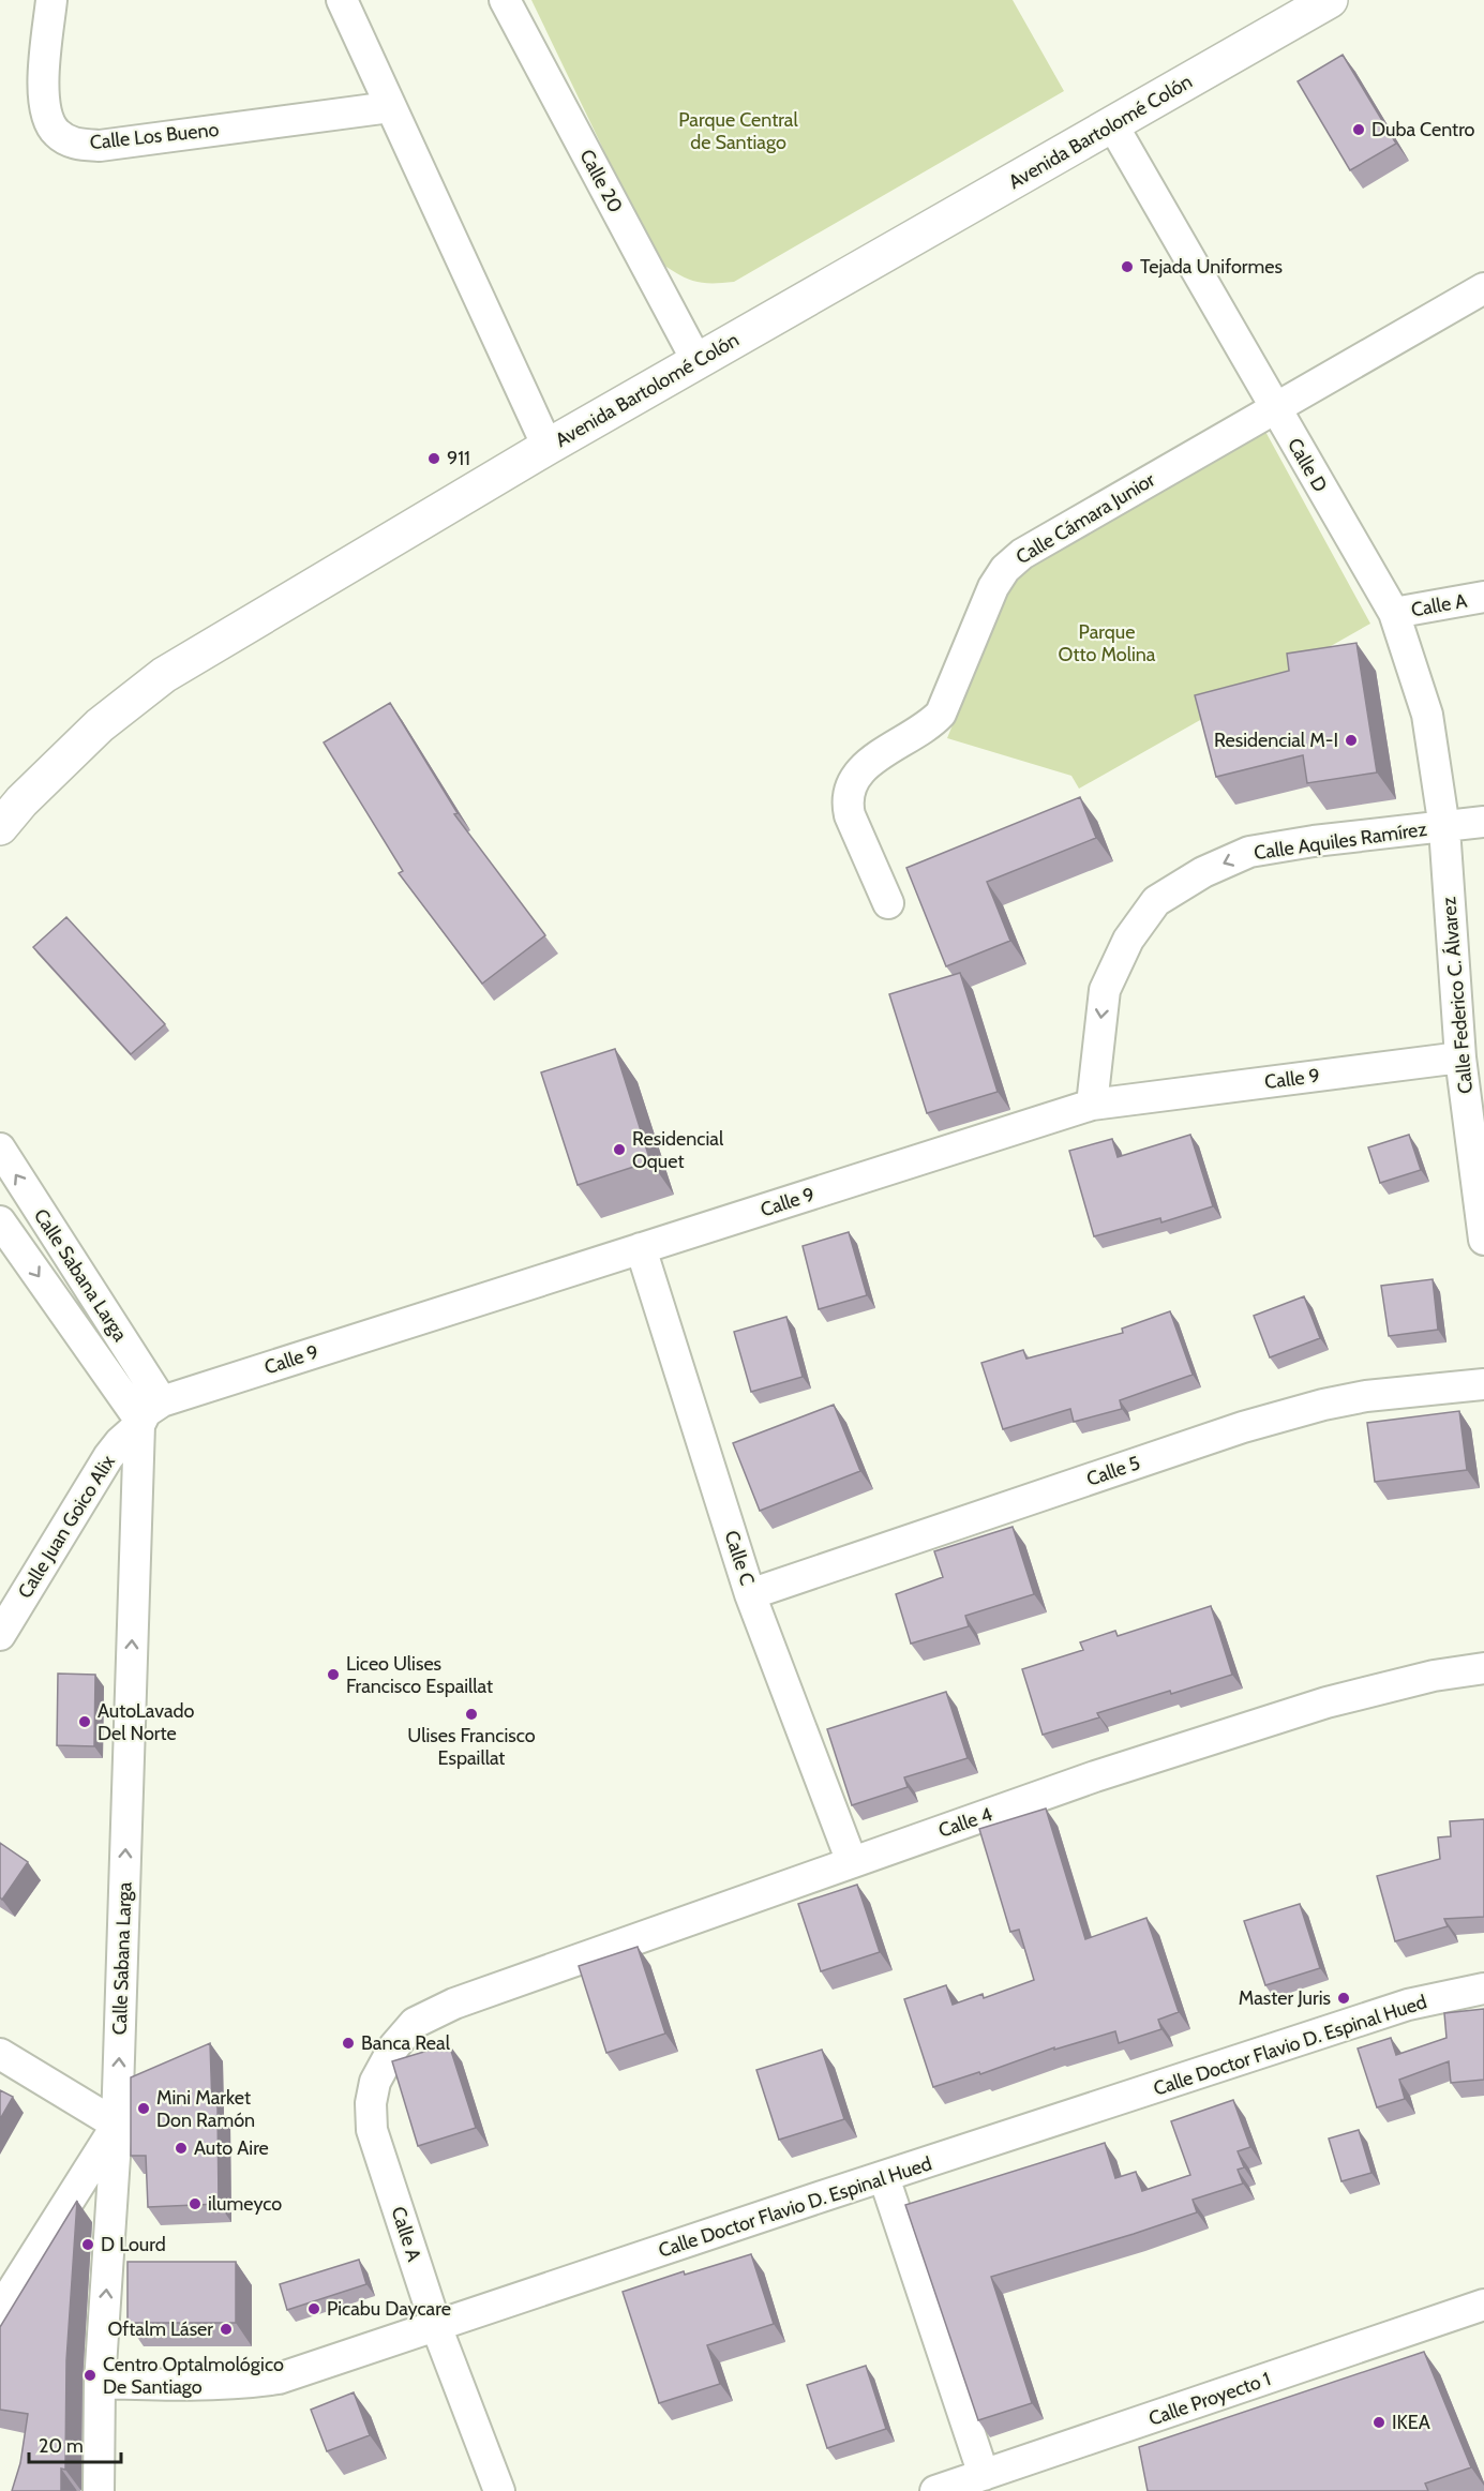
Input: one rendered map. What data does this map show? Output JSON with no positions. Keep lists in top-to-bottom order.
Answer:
{
  "streets": {
    "main road": ["Avenida Bartolomé Colón"],
    "street": [
      "Calle Los Bueno",
      "Calle 20",
      "Calle D",
      "Calle Cámara Junior",
      "Calle A",
      "Calle Aquiles Ramírez",
      "Calle Federico C. Álvarez",
      "Calle 9",
      "Calle Sabana Larga",
      "Calle 5",
      "Calle Juan Goico Alix",
      "Calle C",
      "Calle 4",
      "Calle Doctor Flavio D. Espinal Hued",
      "Calle Proyecto 1"
    ]
  },
  "crossings": [
    ["Avenida Bartolomé Colón", "Calle 20"],
    ["Avenida Bartolomé Colón", "Calle D"],
    ["Calle D", "Calle Cámara Junior"],
    ["Calle D", "Calle A"],
    ["Calle D", "Calle Aquiles Ramírez"],
    ["Calle D", "Calle Federico C. Álvarez"],
    ["Calle A", "Calle 4"],
    ["Calle A", "Calle Doctor Flavio D. Espinal Hued"],
    ["Calle Aquiles Ramírez", "Calle Federico C. Álvarez"],
    ["Calle Aquiles Ramírez", "Calle 9"],
    ["Calle Federico C. Álvarez", "Calle 9"],
    ["Calle 9", "Calle Sabana Larga"],
    ["Calle 9", "Calle Juan Goico Alix"],
    ["Calle 9", "Calle C"],
    ["Calle Sabana Larga", "Calle Juan Goico Alix"],
    ["Calle Sabana Larga", "Calle Doctor Flavio D. Espinal Hued"],
    ["Calle 5", "Calle C"],
    ["Calle C", "Calle 4"]
  ],
  "one_way": ["Calle Aquiles Ramírez"],
  "parks": ["Parque Central de Santiago", "Parque Otto Molina"],
  "places": [
    "Duba Centro",
    "Tejada Uniformes",
    "911",
    "Residencial M-I",
    "Residencial Oquet",
    "Liceo Ulises Francisco Espaillat",
    "Ulises Francisco Espaillat",
    "AutoLavado Del Norte",
    "Master Juris",
    "Banca Real",
    "Mini Market Don Ramón",
    "Auto Aire",
    "ilumeyco",
    "D Lourd",
    "Picabu Daycare",
    "Oftalm Láser",
    "Centro Optalmológico De Santiago",
    "IKEA"
  ],
  "scale_bar": "20 m"
}
